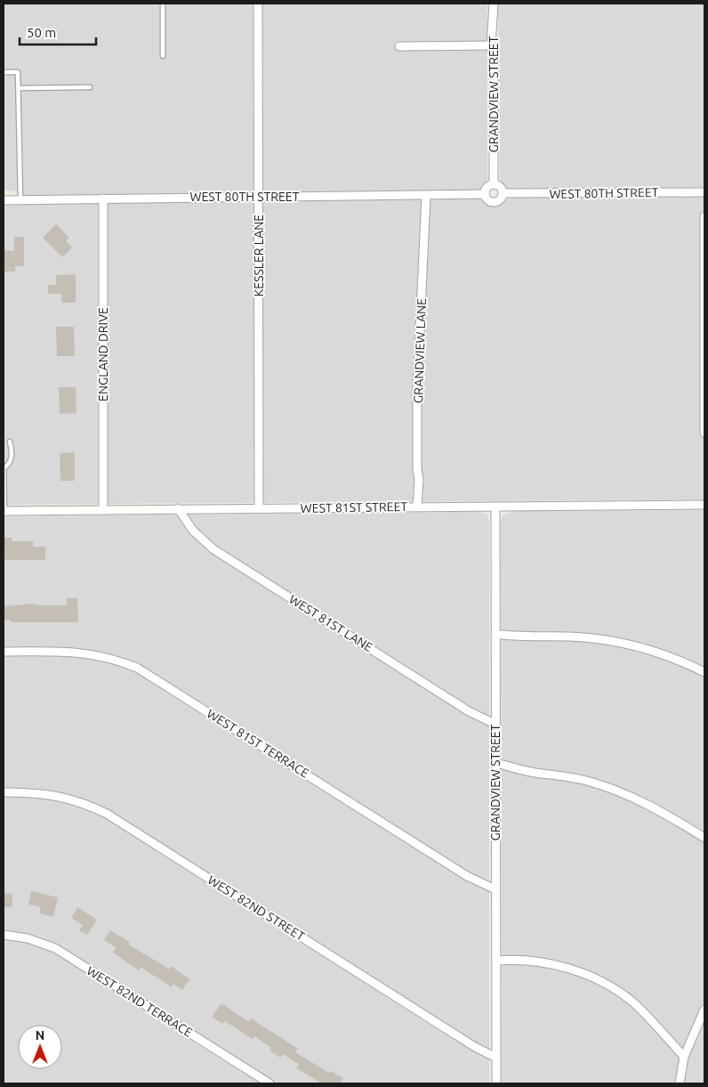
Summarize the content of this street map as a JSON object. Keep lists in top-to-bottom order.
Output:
{
  "streets": {
    "street": [
      "GRANDVIEW STREET",
      "WEST 80TH STREET",
      "KESSLER LANE",
      "GRANDVIEW LANE",
      "ENGLAND DRIVE",
      "WEST 81ST STREET",
      "WEST 81ST LANE",
      "WEST 81ST TERRACE",
      "WEST 82ND STREET",
      "WEST 82ND TERRACE"
    ]
  },
  "crossings": [
    ["GRANDVIEW STREET", "WEST 80TH STREET"],
    ["GRANDVIEW STREET", "WEST 81ST STREET"],
    ["GRANDVIEW STREET", "WEST 81ST LANE"],
    ["GRANDVIEW STREET", "WEST 81ST TERRACE"],
    ["GRANDVIEW STREET", "WEST 82ND STREET"],
    ["WEST 80TH STREET", "KESSLER LANE"],
    ["WEST 80TH STREET", "GRANDVIEW LANE"],
    ["WEST 80TH STREET", "ENGLAND DRIVE"],
    ["KESSLER LANE", "WEST 81ST STREET"],
    ["GRANDVIEW LANE", "WEST 81ST STREET"],
    ["ENGLAND DRIVE", "WEST 81ST STREET"],
    ["WEST 81ST STREET", "WEST 81ST LANE"]
  ],
  "scale_bar": "50 m",
  "north": "top"
}
